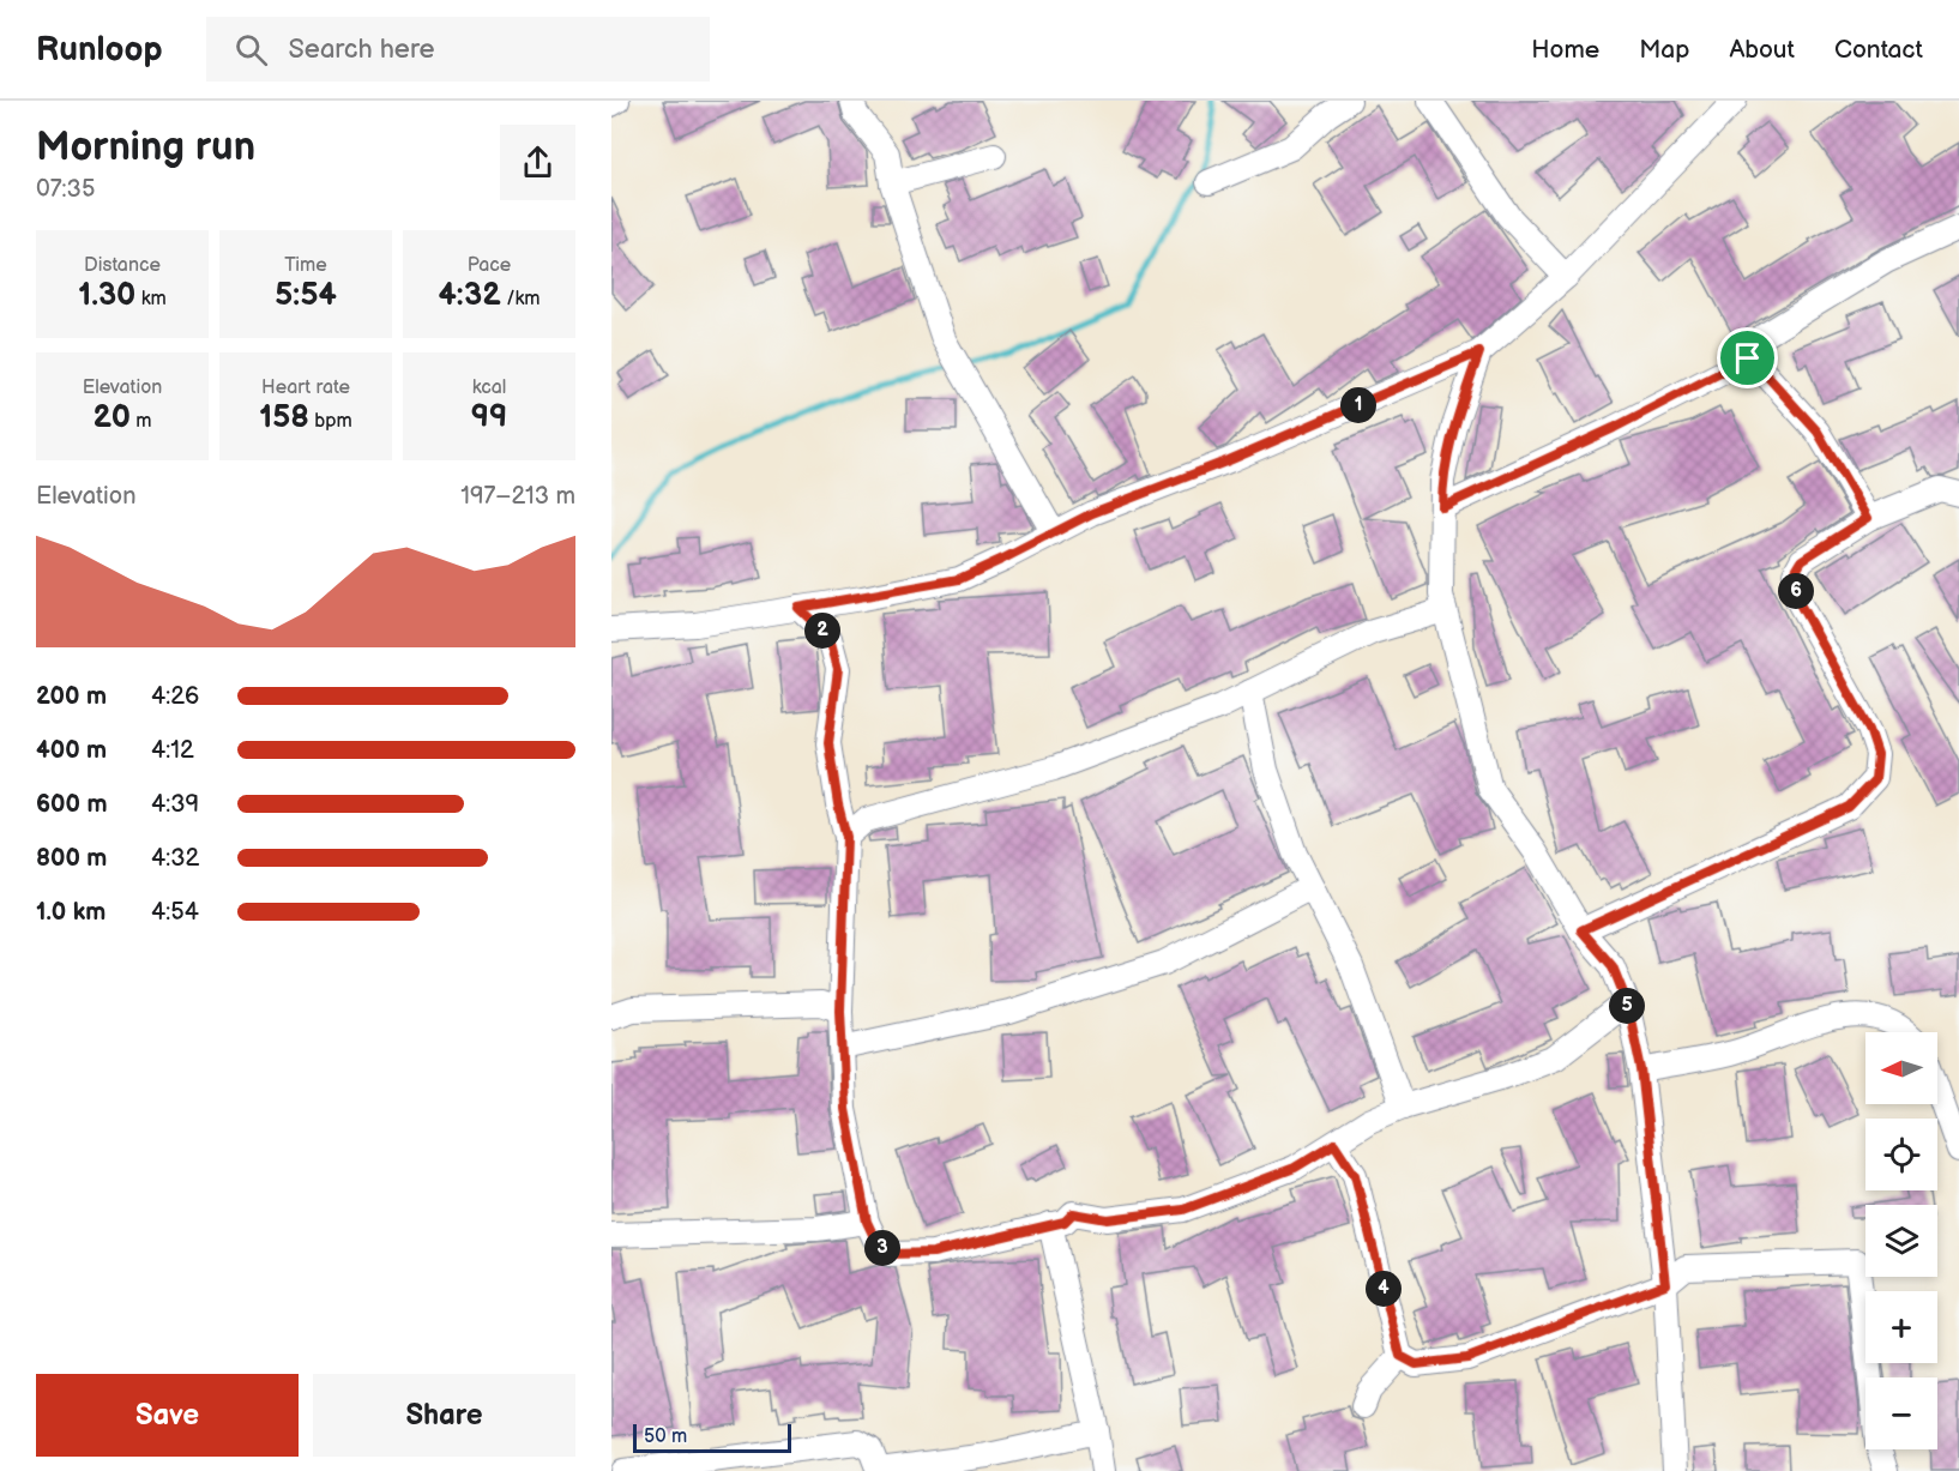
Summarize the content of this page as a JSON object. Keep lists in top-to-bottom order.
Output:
{
  "scale_bar": "50 m",
  "north": "left",
  "page": {
    "header": "Runloop",
    "search": "Search here",
    "nav": [
      "Home",
      "Map",
      "About",
      "Contact"
    ],
    "heading": ["Morning run", "07:35"],
    "stats": [
      ["Distance", "1.30 km"],
      ["Time", "5:54"],
      ["Pace", "4:32 /km"],
      ["Elevation", "20 m"],
      ["Heart rate", "158 bpm"],
      ["kcal", "99"]
    ],
    "pins": [
      "1",
      "6",
      "2",
      "5",
      "3",
      "4"
    ],
    "chart": ["Elevation", "197–213 m"],
    "list": [
      {
        "name": "200 m",
        "note": "4:26"
      },
      {
        "name": "400 m",
        "note": "4:12"
      },
      {
        "name": "600 m",
        "note": "4:39"
      },
      {
        "name": "800 m",
        "note": "4:32"
      },
      {
        "name": "1.0 km",
        "note": "4:54"
      }
    ],
    "map_buttons": ["+", "−"],
    "buttons": ["Save", "Share"],
    "scale": "50 m"
  }
}
